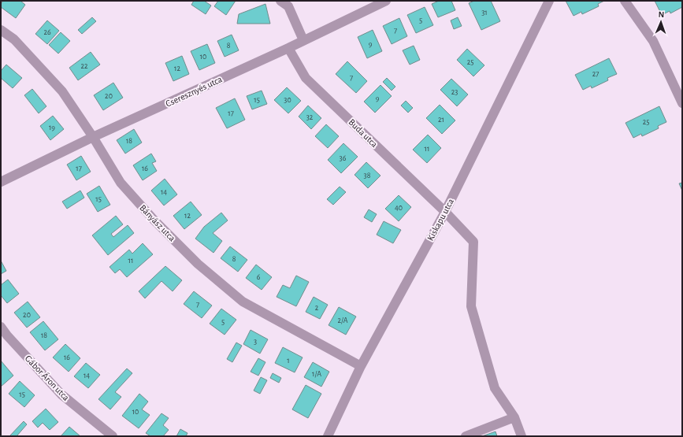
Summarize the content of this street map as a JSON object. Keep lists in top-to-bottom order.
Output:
{
  "streets": {
    "street": [
      "Cseresznyés utca",
      "Buda utca",
      "Kiskapu utca",
      "Bányász utca",
      "Gábor Áron utca"
    ]
  },
  "crossings": [
    ["Cseresznyés utca", "Buda utca"],
    ["Cseresznyés utca", "Bányász utca"],
    ["Buda utca", "Kiskapu utca"],
    ["Kiskapu utca", "Bányász utca"]
  ],
  "house_numbers": [
    "31",
    "5",
    "7",
    "26",
    "9",
    "8",
    "10",
    "25",
    "22",
    "12",
    "27",
    "7",
    "23",
    "20",
    "9",
    "15",
    "30",
    "17",
    "32",
    "21",
    "25",
    "19",
    "18",
    "11",
    "36",
    "17",
    "16",
    "38",
    "14",
    "15",
    "40",
    "12",
    "8",
    "11",
    "6",
    "7",
    "2",
    "20",
    "2/A",
    "5",
    "18",
    "3",
    "16",
    "1",
    "1/A",
    "14",
    "15",
    "10"
  ],
  "north": "top"
}
